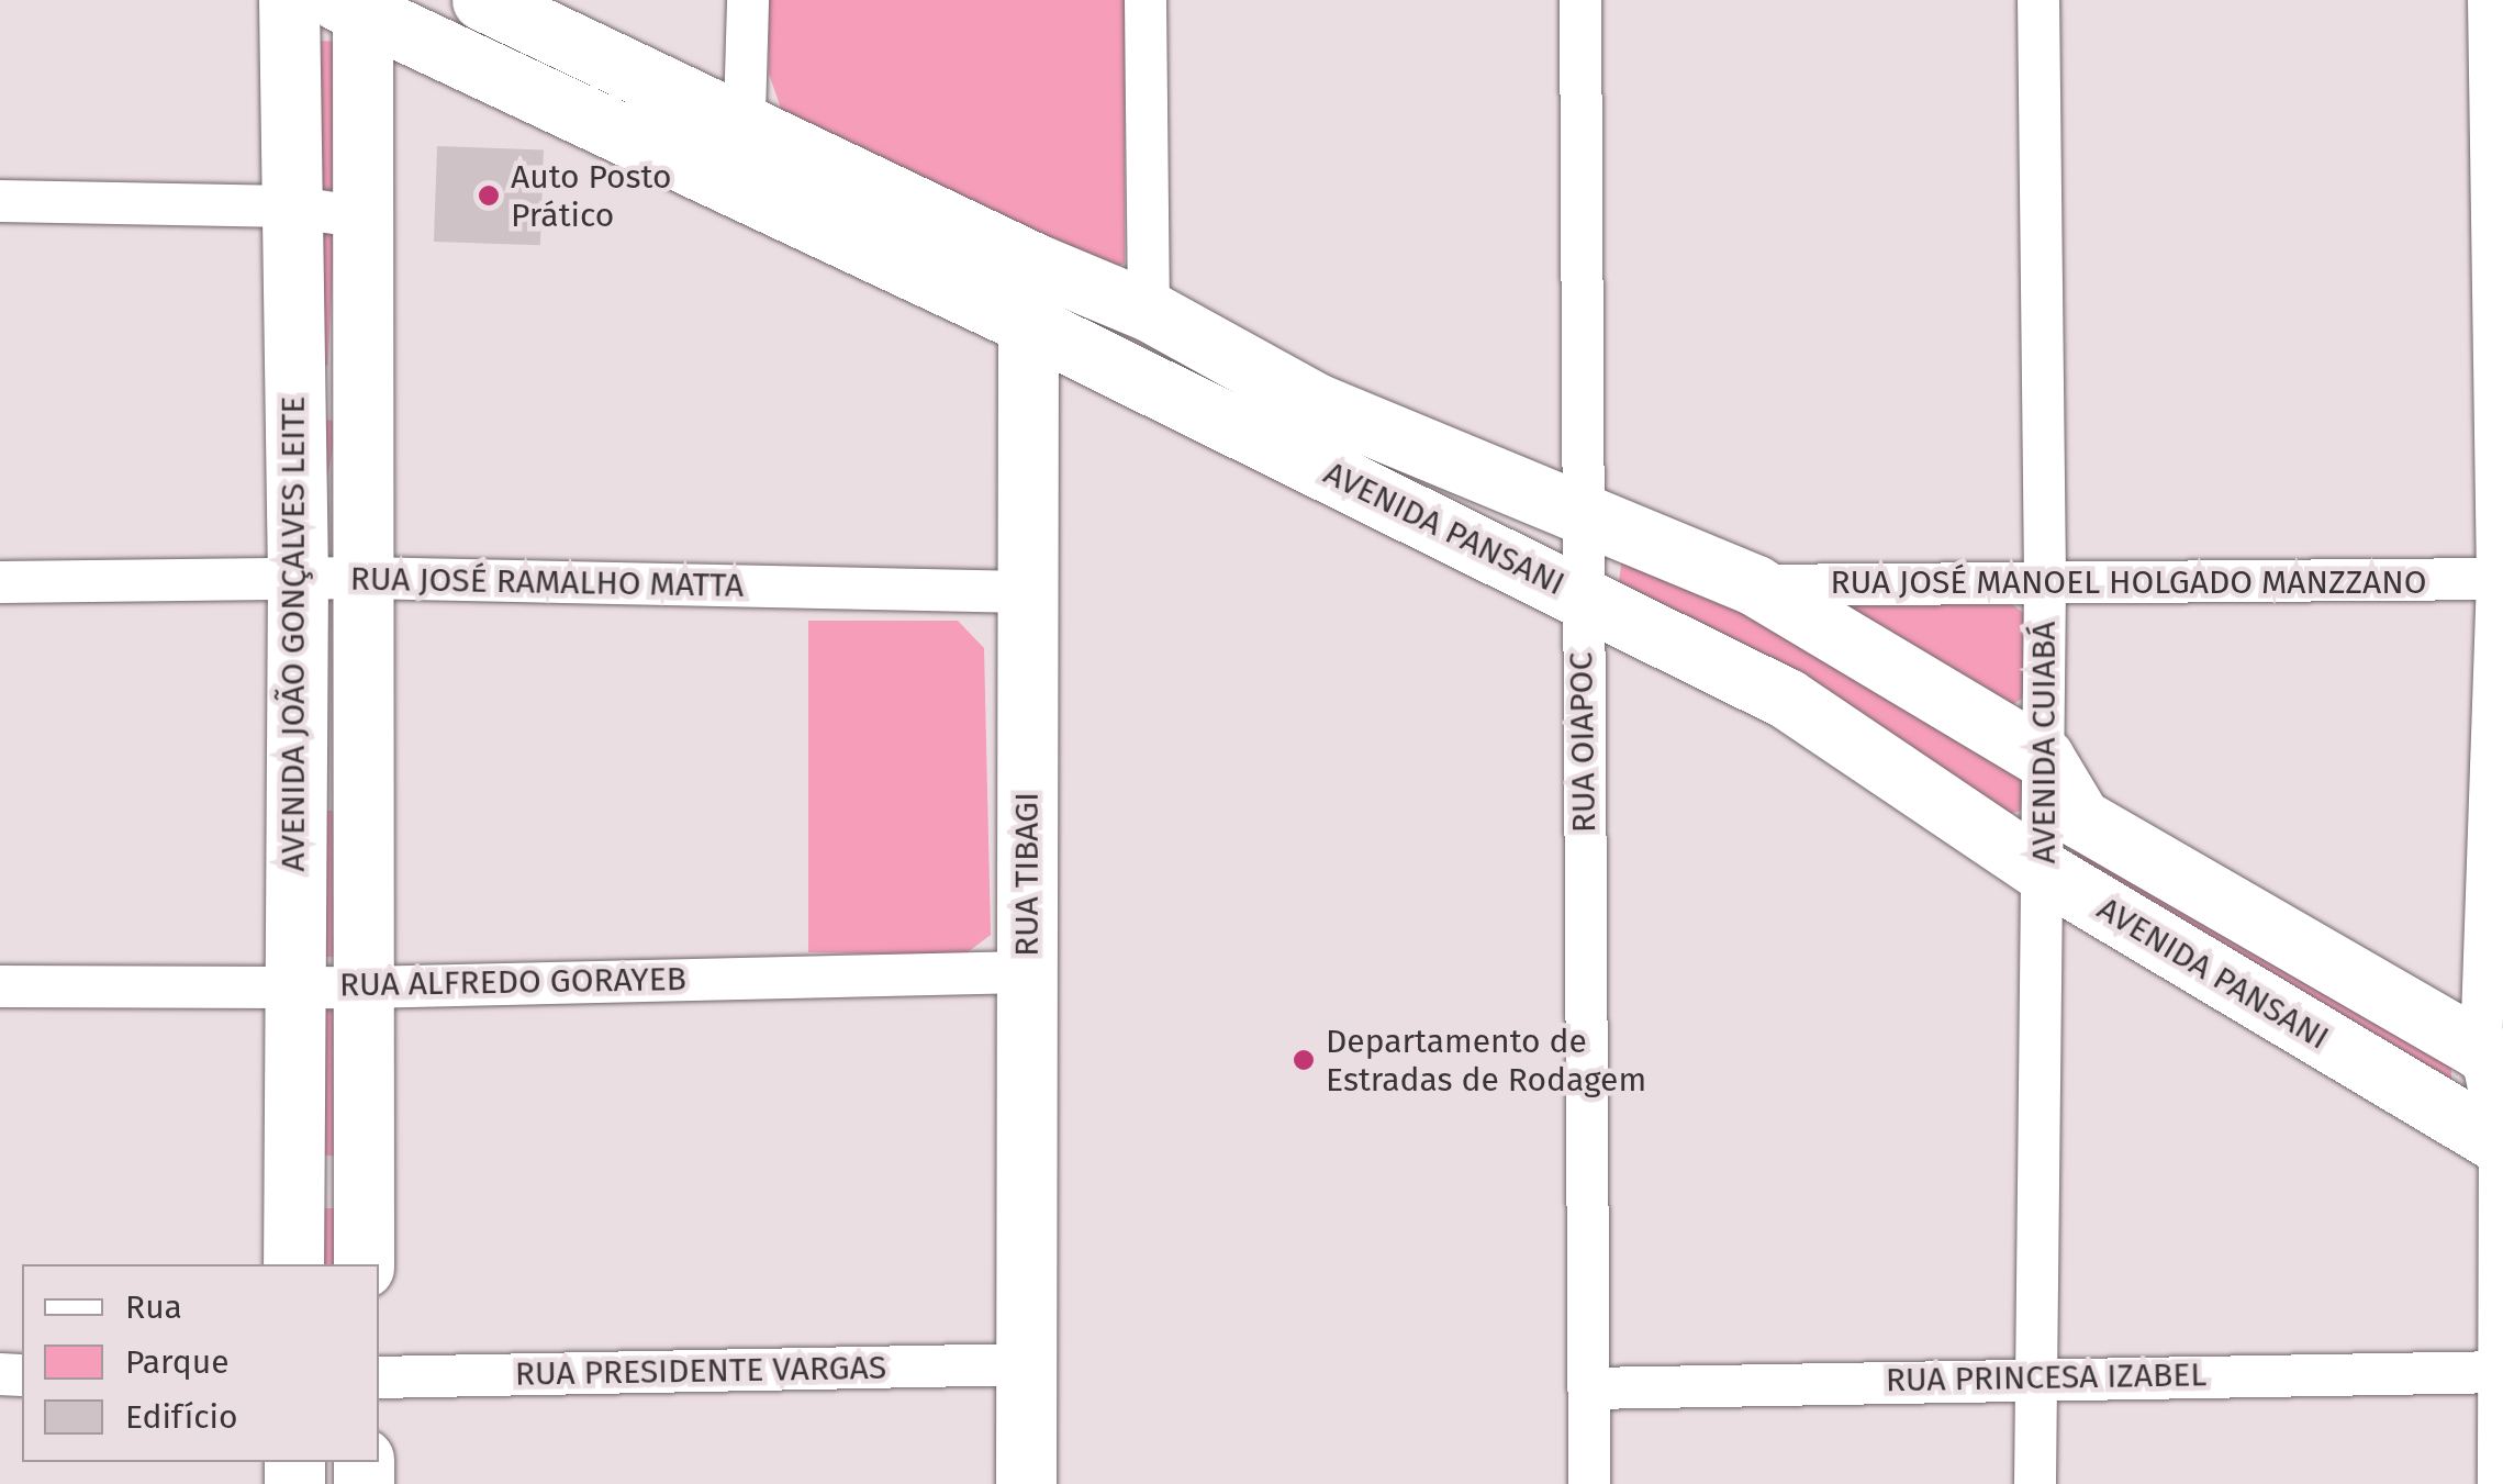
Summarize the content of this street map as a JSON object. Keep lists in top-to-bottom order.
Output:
{
  "streets": {
    "main road": ["AVENIDA PANSANI", "AVENIDA JOÃO GONÇALVES LEITE", "RUA TIBAGI"],
    "street": [
      "RUA JOSÉ RAMALHO MATTA",
      "RUA JOSÉ MANOEL HOLGADO MANZZANO",
      "RUA OIAPOC",
      "AVENIDA CUIABÁ",
      "RUA ALFREDO GORAYEB",
      "RUA PRESIDENTE VARGAS",
      "RUA PRINCESA IZABEL"
    ]
  },
  "crossings": [
    ["AVENIDA PANSANI", "RUA JOSÉ MANOEL HOLGADO MANZZANO"],
    ["AVENIDA PANSANI", "RUA OIAPOC"],
    ["AVENIDA PANSANI", "AVENIDA CUIABÁ"],
    ["AVENIDA PANSANI", "RUA TIBAGI"],
    ["RUA JOSÉ RAMALHO MATTA", "AVENIDA JOÃO GONÇALVES LEITE"],
    ["RUA JOSÉ RAMALHO MATTA", "RUA TIBAGI"],
    ["RUA JOSÉ MANOEL HOLGADO MANZZANO", "AVENIDA CUIABÁ"],
    ["AVENIDA JOÃO GONÇALVES LEITE", "RUA ALFREDO GORAYEB"],
    ["RUA OIAPOC", "RUA PRINCESA IZABEL"],
    ["AVENIDA CUIABÁ", "RUA PRINCESA IZABEL"],
    ["RUA TIBAGI", "RUA ALFREDO GORAYEB"],
    ["RUA TIBAGI", "RUA PRESIDENTE VARGAS"]
  ],
  "places": ["Auto Posto Prático", "Departamento de Estradas de Rodagem"],
  "legend": ["Rua", "Parque", "Edifício"]
}
